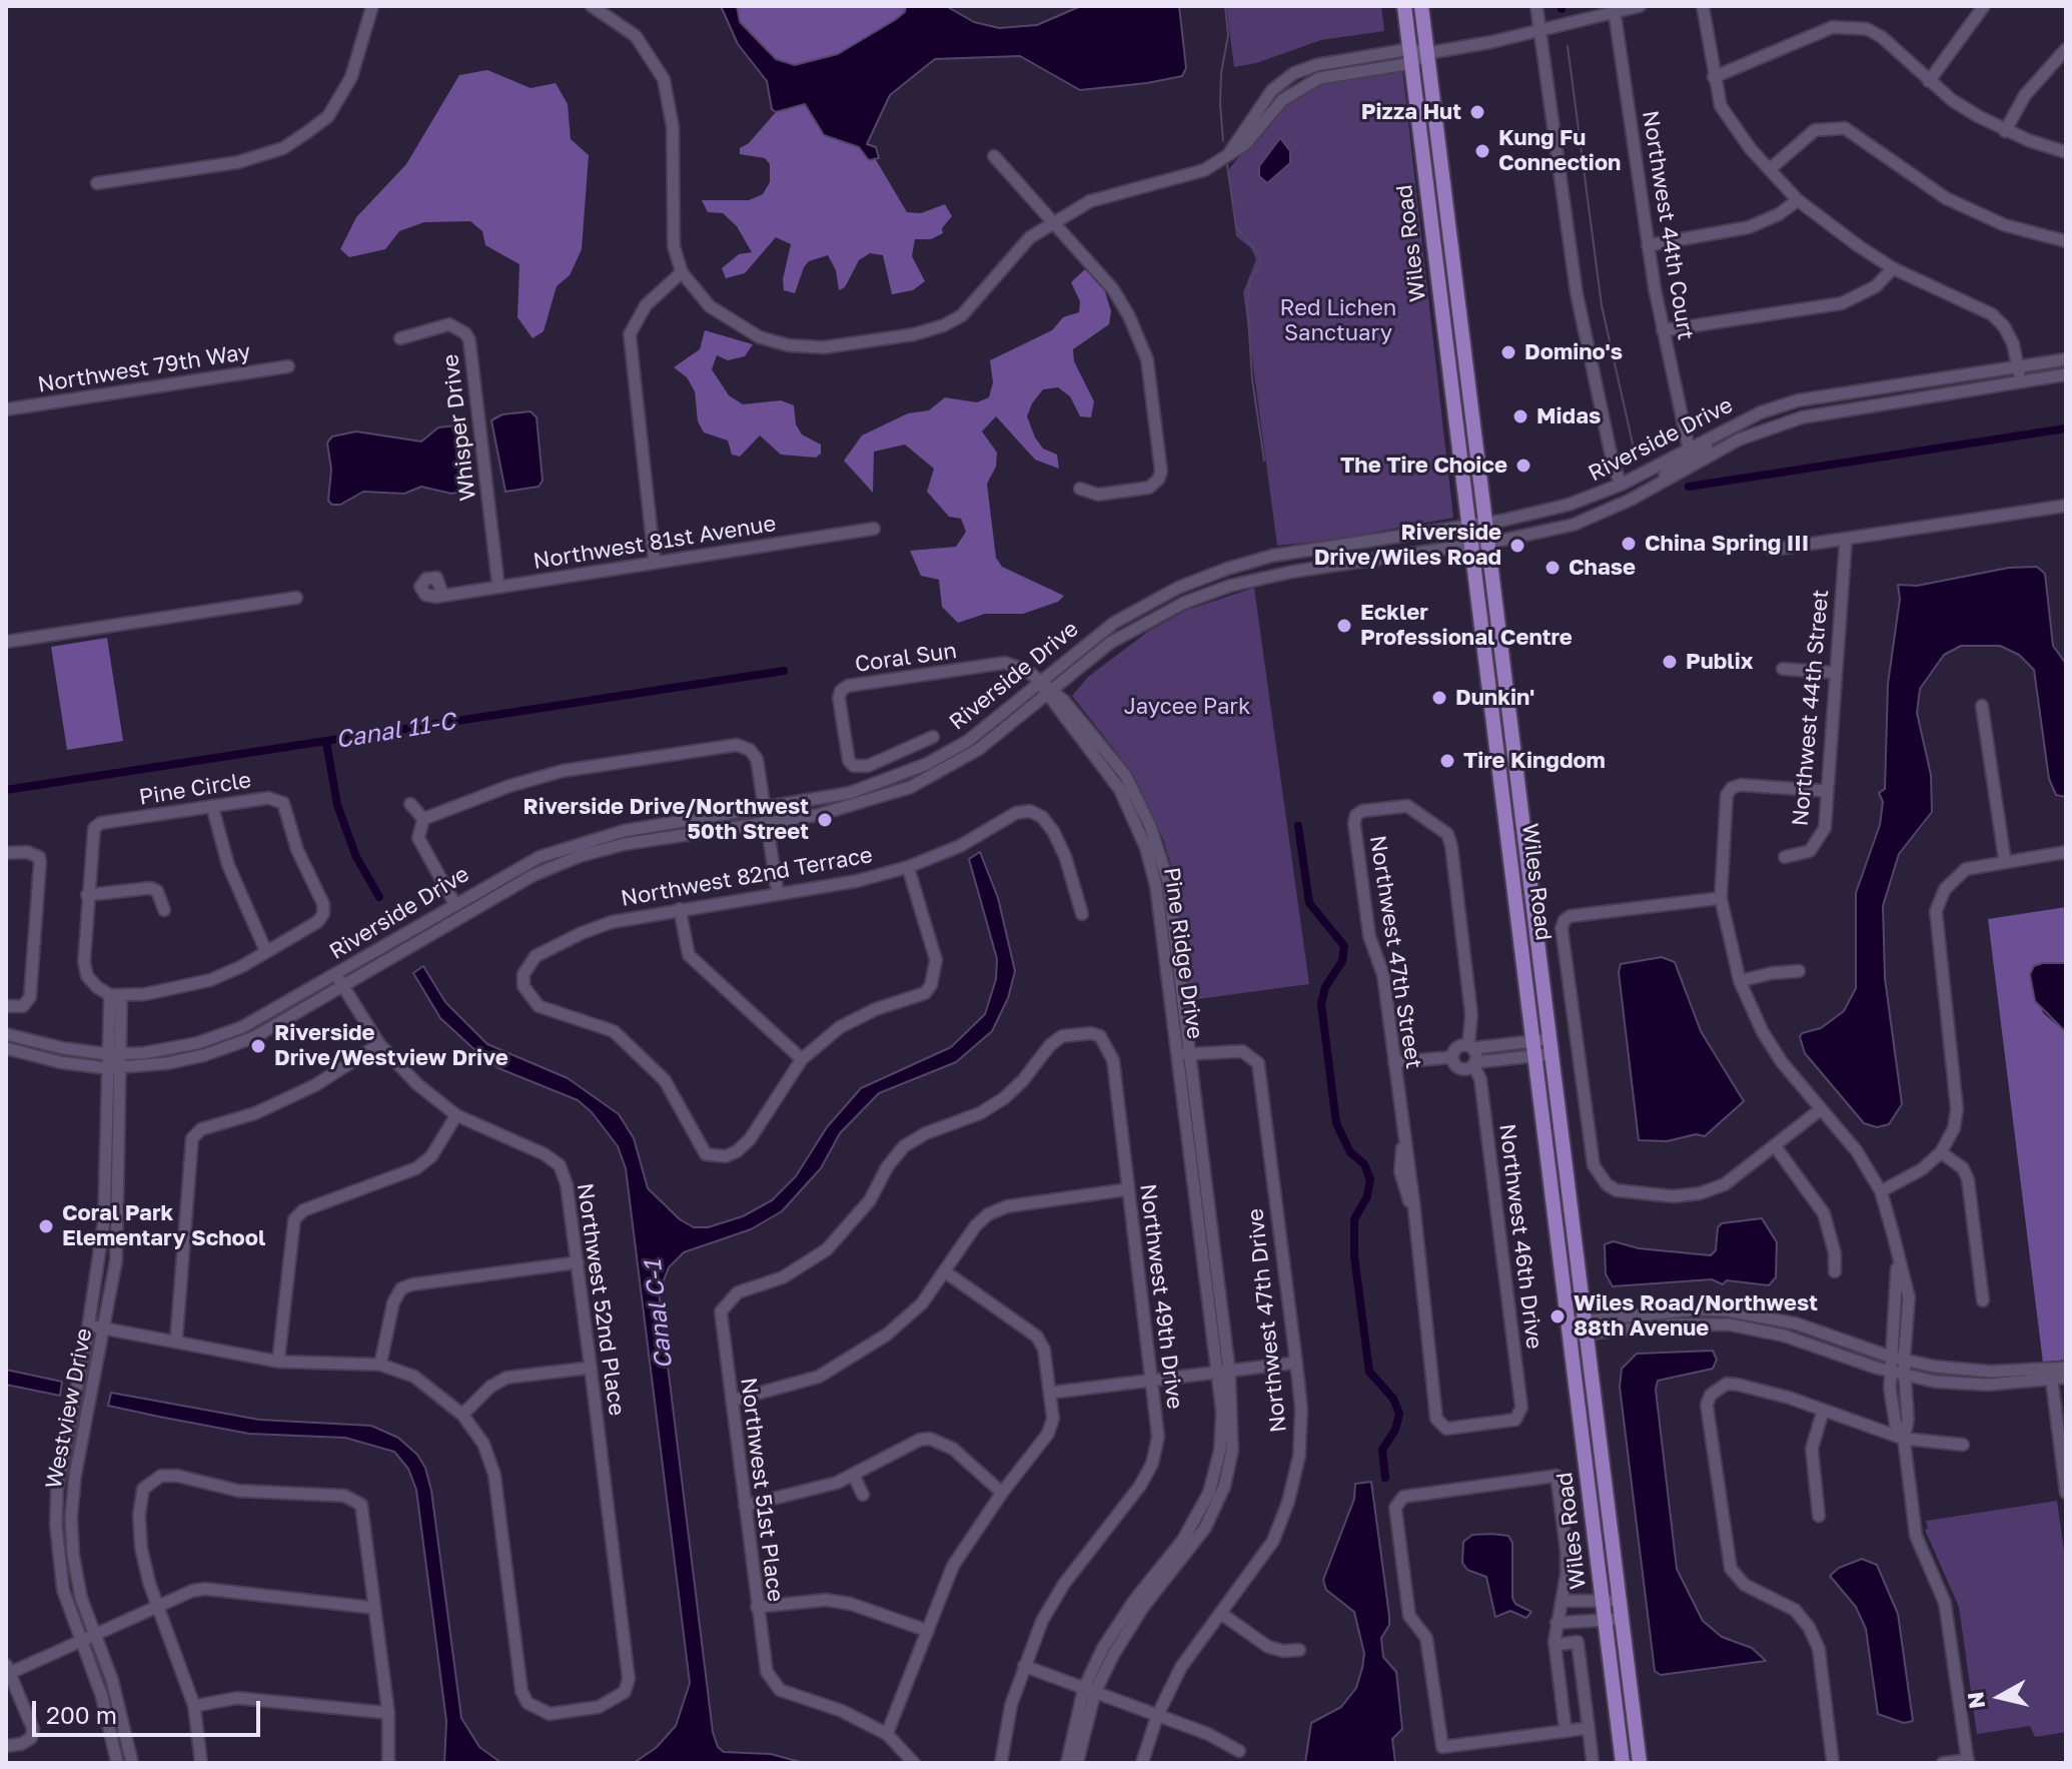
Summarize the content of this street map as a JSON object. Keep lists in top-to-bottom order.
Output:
{
  "streets": {
    "main road": ["Wiles Road"],
    "street": [
      "Northwest 44th Court",
      "Northwest 79th Way",
      "Whisper Drive",
      "Riverside Drive",
      "Northwest 81st Avenue",
      "Coral Sun",
      "Northwest 44th Street",
      "Pine Circle",
      "Northwest 82nd Terrace",
      "Northwest 47th Street",
      "Pine Ridge Drive",
      "Northwest 46th Drive",
      "Northwest 49th Drive",
      "Northwest 52nd Place",
      "Northwest 47th Drive",
      "Westview Drive",
      "Northwest 51st Place"
    ]
  },
  "crossings": [
    ["Northwest 44th Court", "Riverside Drive"],
    ["Wiles Road", "Riverside Drive"],
    ["Whisper Drive", "Northwest 81st Avenue"],
    ["Riverside Drive", "Coral Sun"],
    ["Riverside Drive", "Pine Ridge Drive"],
    ["Riverside Drive", "Northwest 52nd Place"],
    ["Riverside Drive", "Westview Drive"],
    ["Coral Sun", "Pine Ridge Drive"],
    ["Northwest 47th Street", "Northwest 46th Drive"],
    ["Pine Ridge Drive", "Northwest 47th Drive"],
    ["Northwest 49th Drive", "Northwest 51st Place"]
  ],
  "water": ["Canal 11-C", "Canal C-1"],
  "parks": ["Red Lichen Sanctuary", "Jaycee Park"],
  "places": [
    "Pizza Hut",
    "Kung Fu Connection",
    "Domino's",
    "Midas",
    "The Tire Choice",
    "China Spring III",
    "Riverside Drive/Wiles Road",
    "Chase",
    "Eckler Professional Centre",
    "Publix",
    "Dunkin'",
    "Tire Kingdom",
    "Riverside Drive/Northwest 50th Street",
    "Riverside Drive/Westview Drive",
    "Coral Park Elementary School",
    "Wiles Road/Northwest 88th Avenue"
  ],
  "scale_bar": "200 m",
  "north": "left"
}
